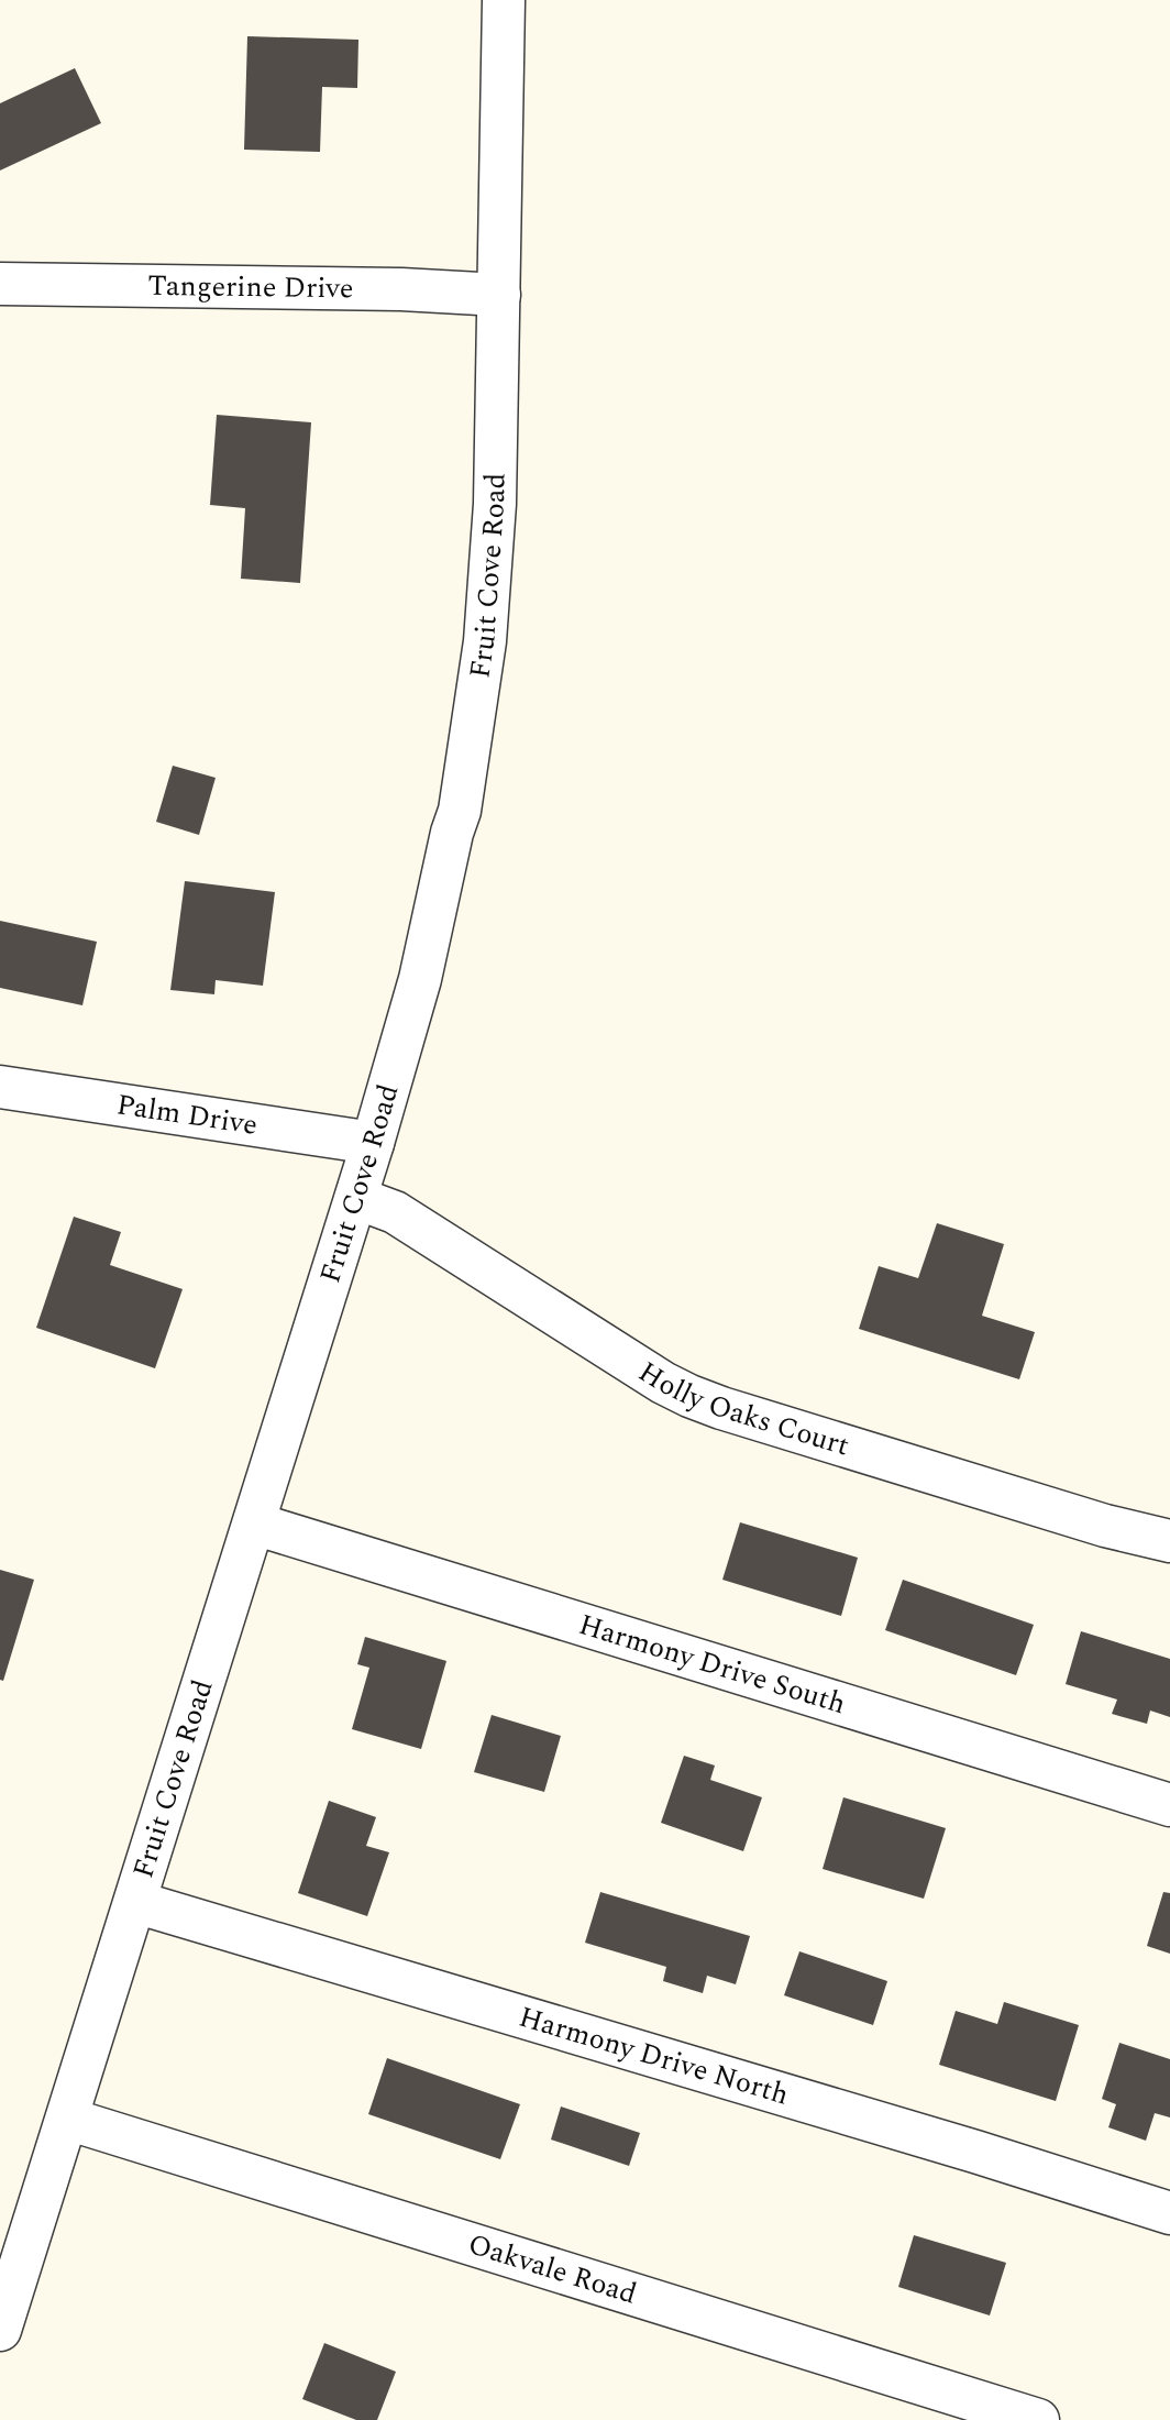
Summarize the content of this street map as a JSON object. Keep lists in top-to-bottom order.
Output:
{
  "streets": {
    "street": [
      "Tangerine Drive",
      "Fruit Cove Road",
      "Palm Drive",
      "Holly Oaks Court",
      "Harmony Drive South",
      "Harmony Drive North",
      "Oakvale Road"
    ]
  },
  "crossings": [
    ["Tangerine Drive", "Fruit Cove Road"],
    ["Fruit Cove Road", "Palm Drive"],
    ["Fruit Cove Road", "Holly Oaks Court"],
    ["Fruit Cove Road", "Harmony Drive South"],
    ["Fruit Cove Road", "Harmony Drive North"],
    ["Fruit Cove Road", "Oakvale Road"]
  ]
}
